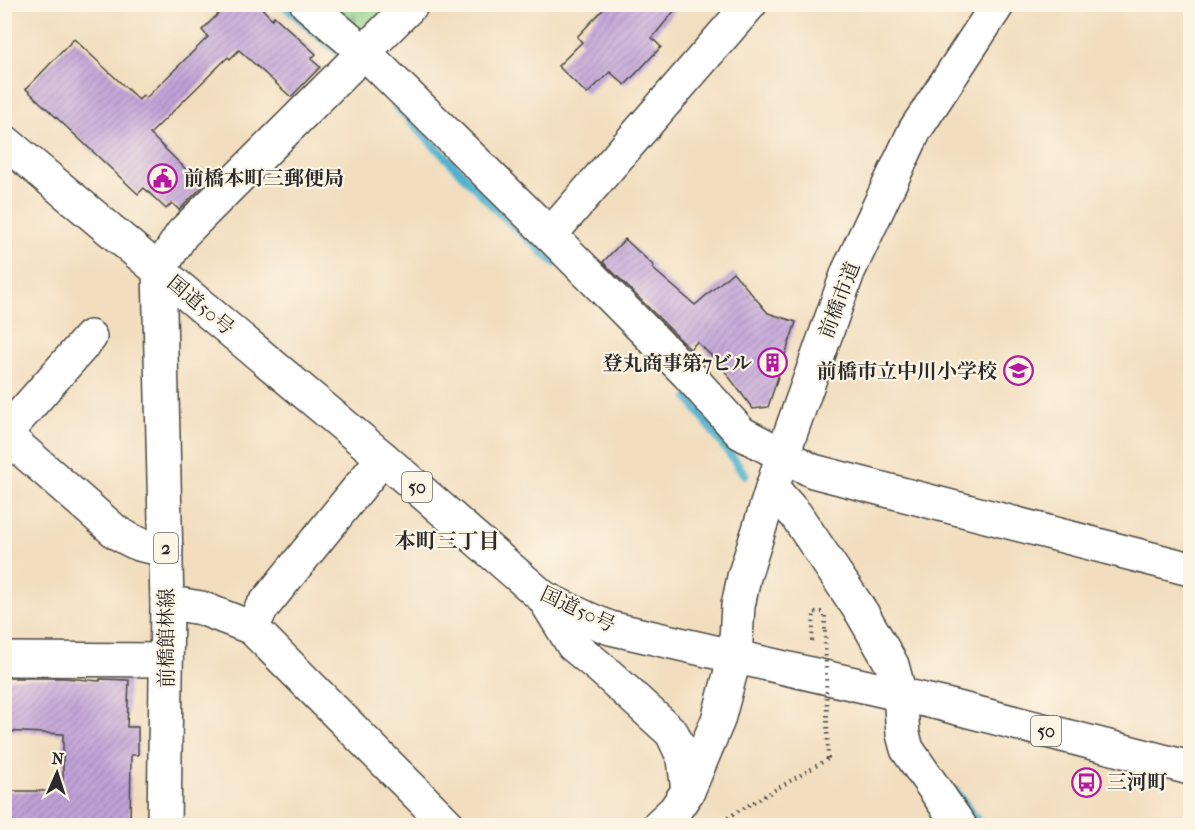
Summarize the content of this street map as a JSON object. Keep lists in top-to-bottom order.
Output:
{
  "streets": {
    "main road": [
      "前橋市道",
      "国道50号",
      "50",
      "2",
      "前橋館林線"
    ]
  },
  "crossings": [
    ["前橋市道", "国道50号"],
    ["国道50号", "前橋館林線"]
  ],
  "districts": ["本町三丁目"],
  "places": {
    "public building": ["前橋本町三郵便局"],
    "building": ["登丸商事第7ビル"],
    "school or university": ["前橋市立中川小学校"],
    "bus stop": ["三河町"]
  },
  "north": "top"
}
